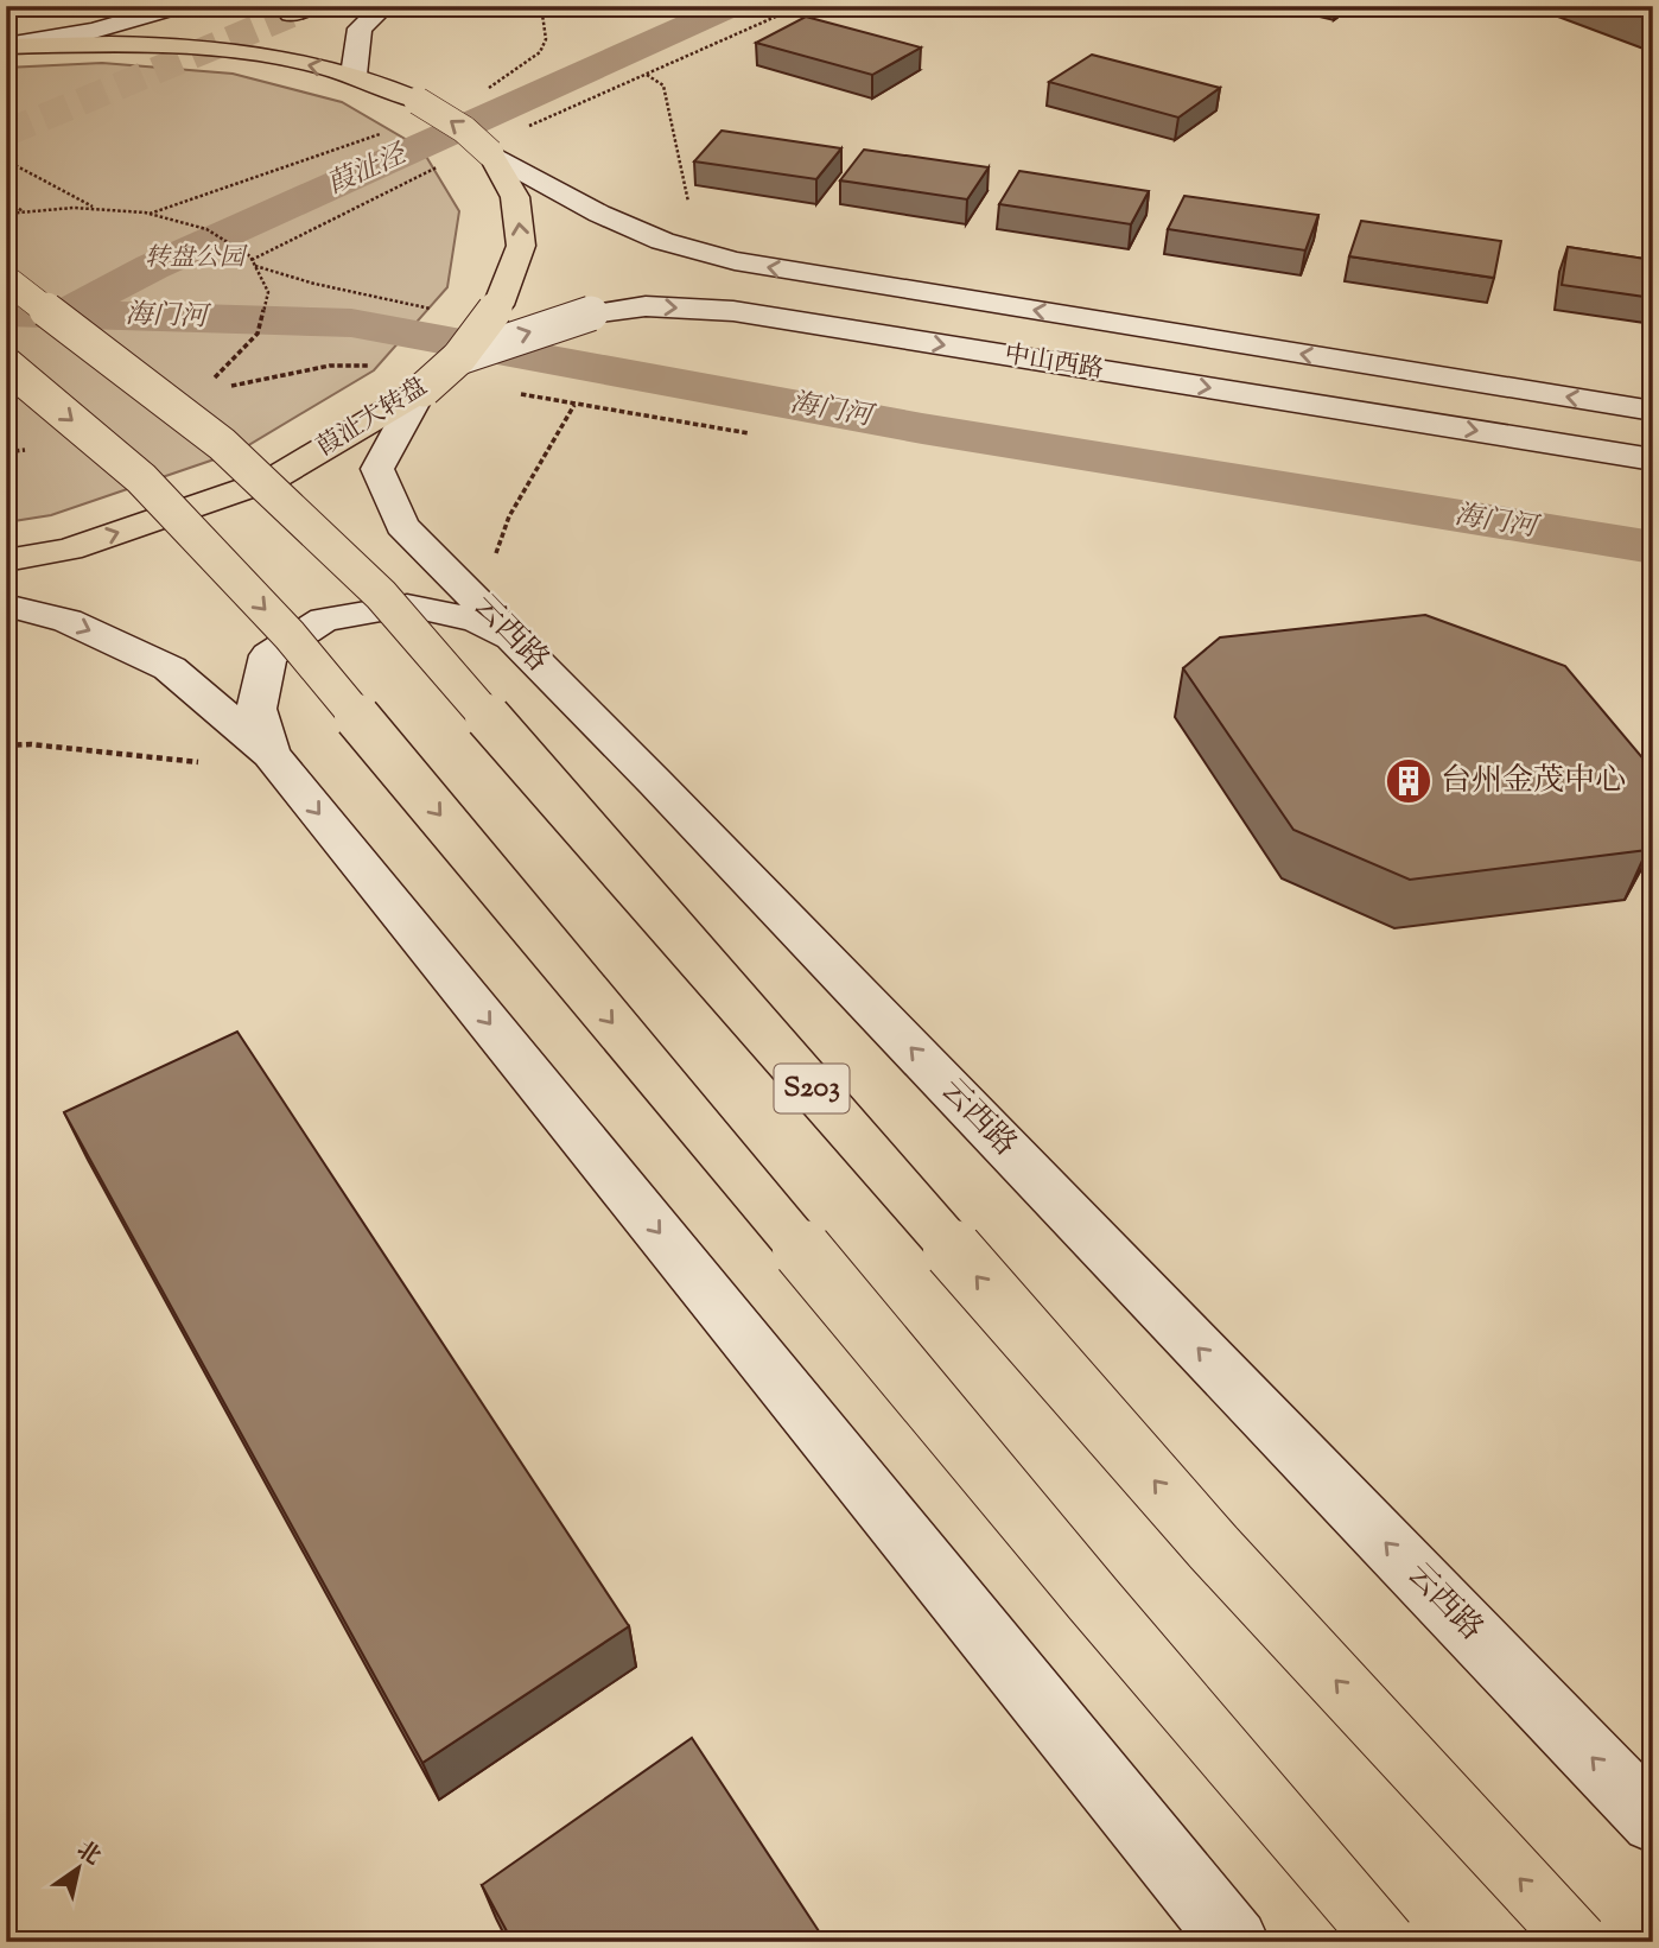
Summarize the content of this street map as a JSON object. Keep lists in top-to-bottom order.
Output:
{
  "streets": {
    "main road": [
      "中山西路",
      "葭沚大转盘",
      "云西路",
      "S203"
    ]
  },
  "crossings": [
    ["中山西路", "葭沚大转盘"],
    ["葭沚大转盘", "云西路"]
  ],
  "water": ["葭沚泾", "海门河"],
  "parks": ["转盘公园"],
  "places": {
    "building": ["台州金茂中心"]
  },
  "north": "top right"
}
